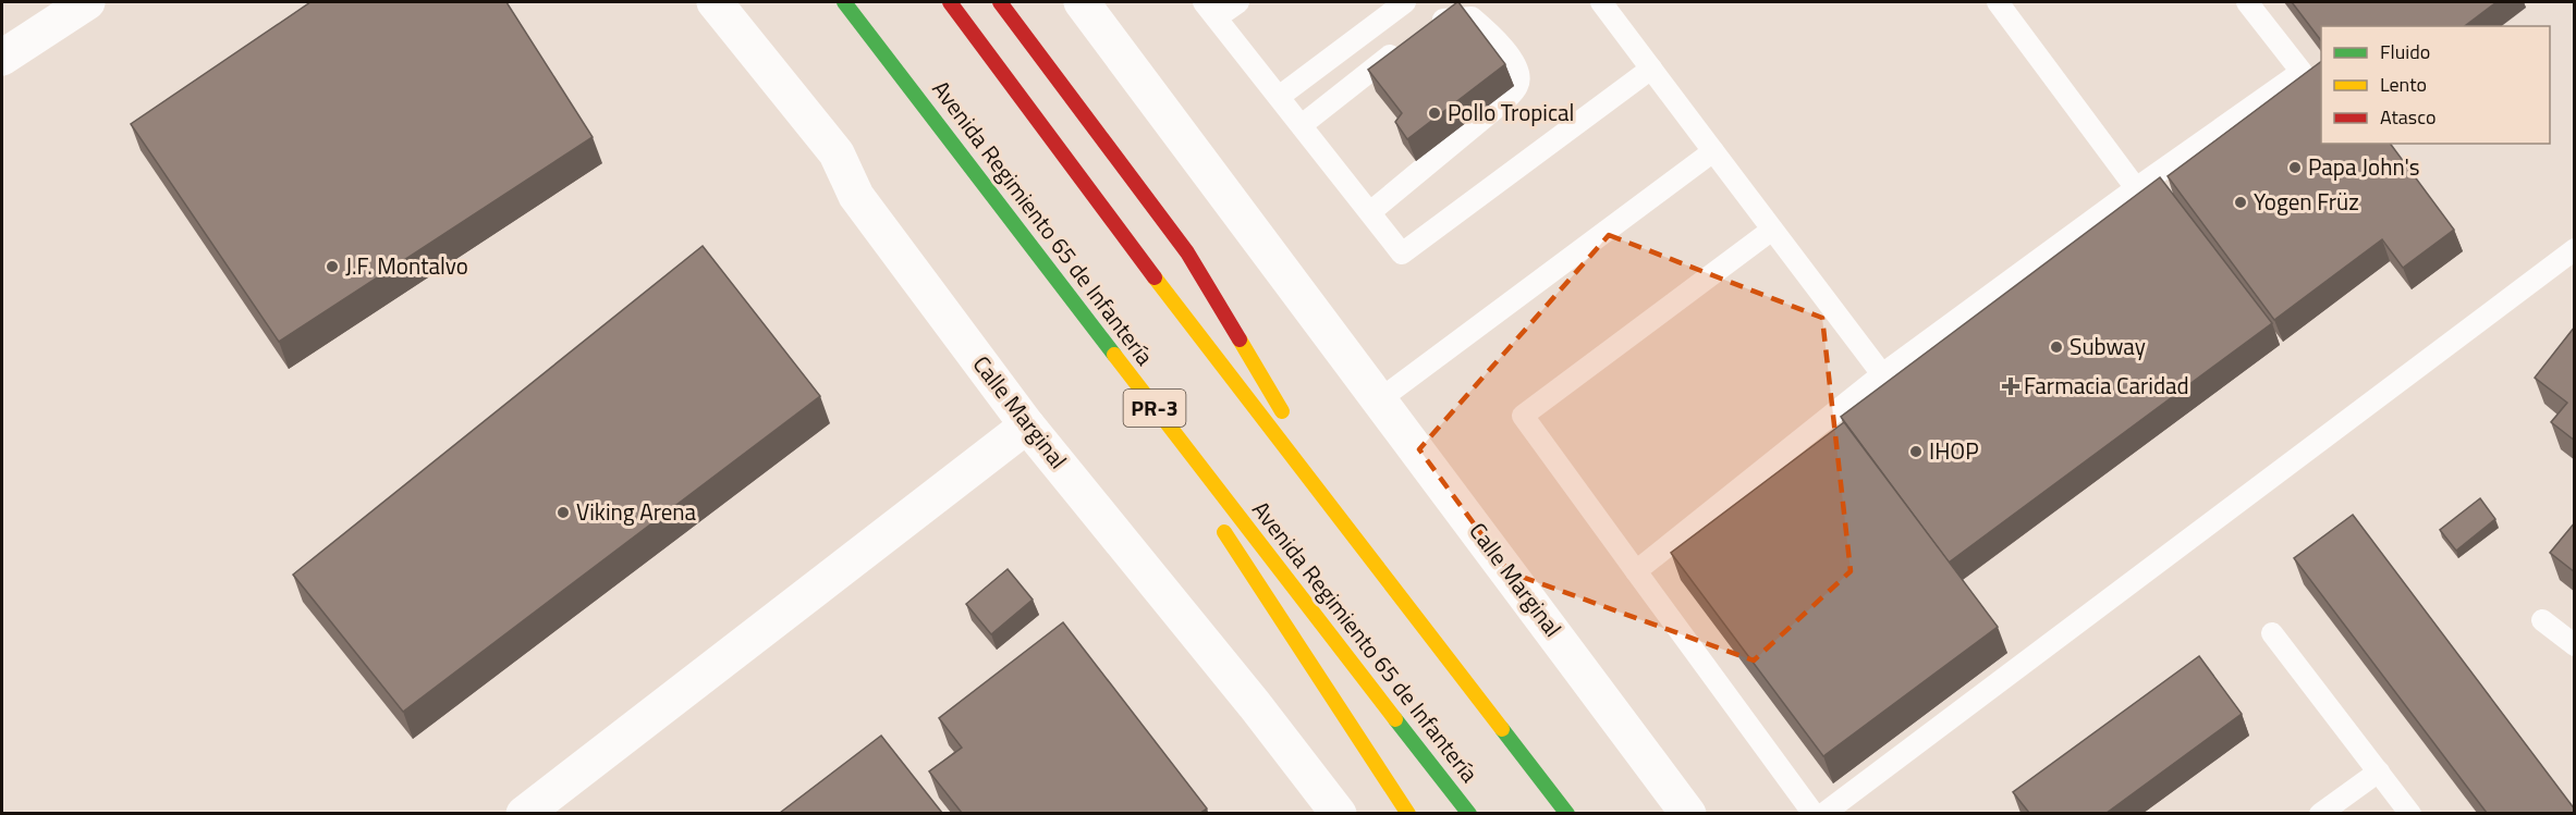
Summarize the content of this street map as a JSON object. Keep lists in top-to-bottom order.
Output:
{
  "streets": {
    "main road": ["Avenida Regimiento 65 de Infantería", "PR-3"],
    "street": ["Calle Marginal"]
  },
  "places": {
    "other": [
      "Pollo Tropical",
      "Papa John's",
      "Yogen Früz",
      "J.F. Montalvo",
      "Subway",
      "IHOP",
      "Viking Arena"
    ],
    "health": ["Farmacia Caridad"]
  },
  "legend": ["Fluido", "Lento", "Atasco"]
}
